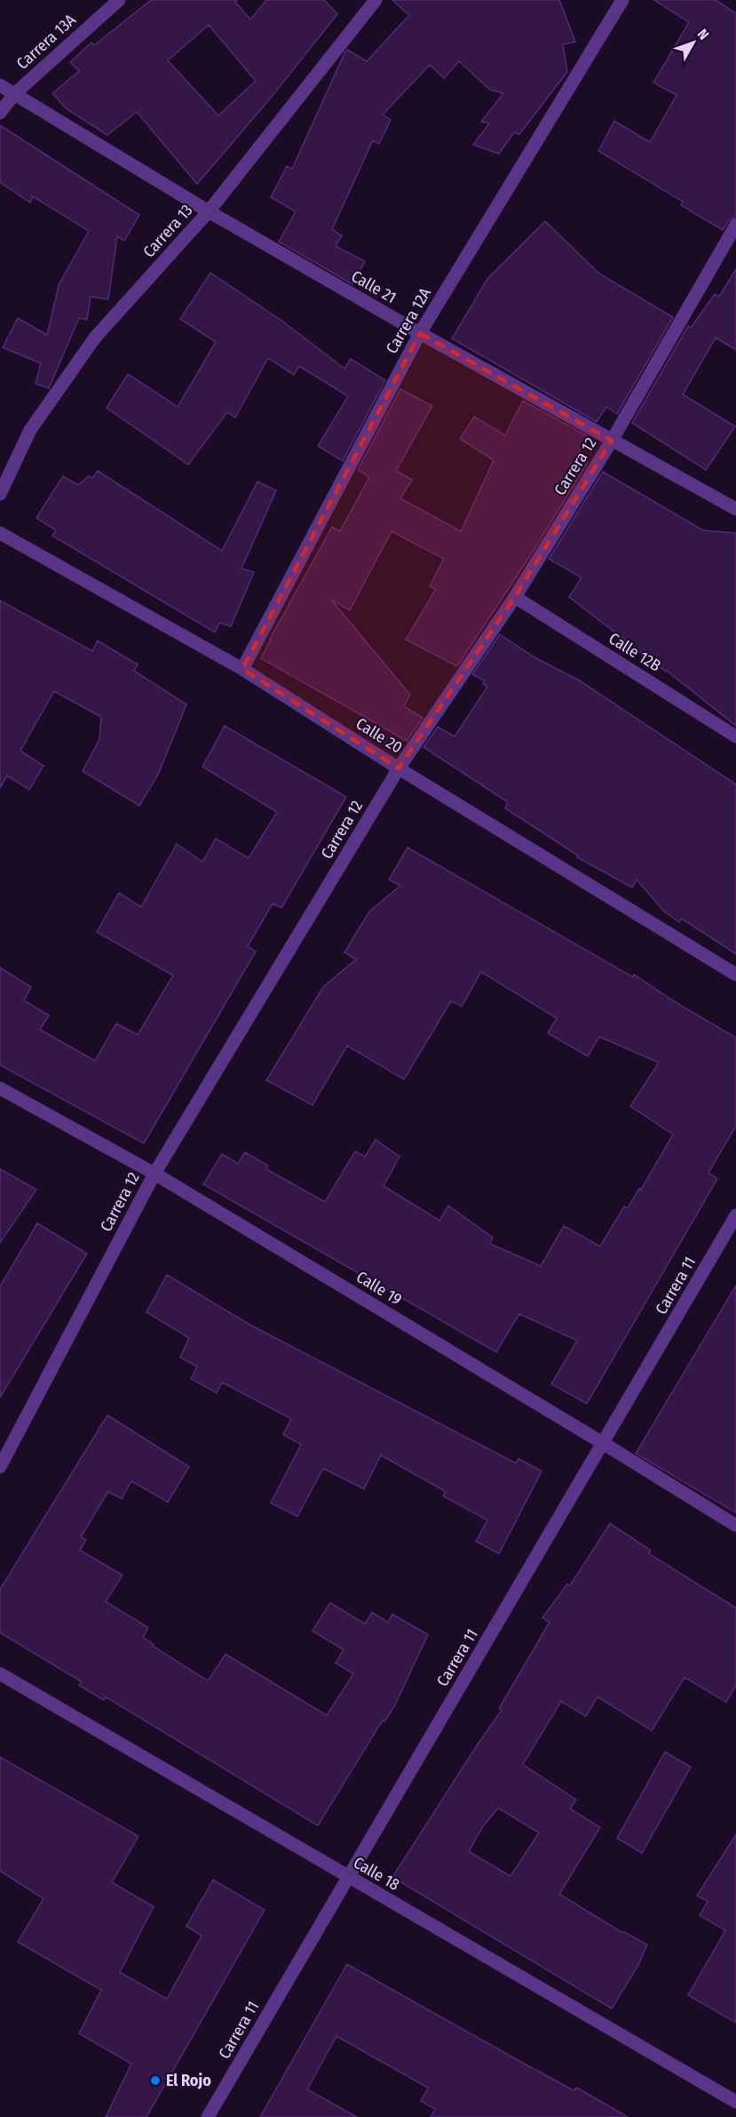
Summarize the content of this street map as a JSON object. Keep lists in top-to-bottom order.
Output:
{
  "streets": {
    "street": [
      "Carrera 13A",
      "Carrera 13",
      "Calle 21",
      "Carrera 12A",
      "Carrera 12",
      "Calle 12B",
      "Calle 20",
      "Carrera 11",
      "Calle 19",
      "Calle 18"
    ]
  },
  "crossings": [
    ["Carrera 13A", "Calle 21"],
    ["Carrera 13", "Calle 21"],
    ["Calle 21", "Carrera 12A"],
    ["Calle 21", "Carrera 12"],
    ["Carrera 12A", "Calle 20"],
    ["Carrera 12", "Calle 12B"],
    ["Carrera 12", "Calle 20"],
    ["Carrera 12", "Calle 19"],
    ["Carrera 11", "Calle 19"],
    ["Carrera 11", "Calle 18"]
  ],
  "places": ["El Rojo"],
  "north": "top right"
}
